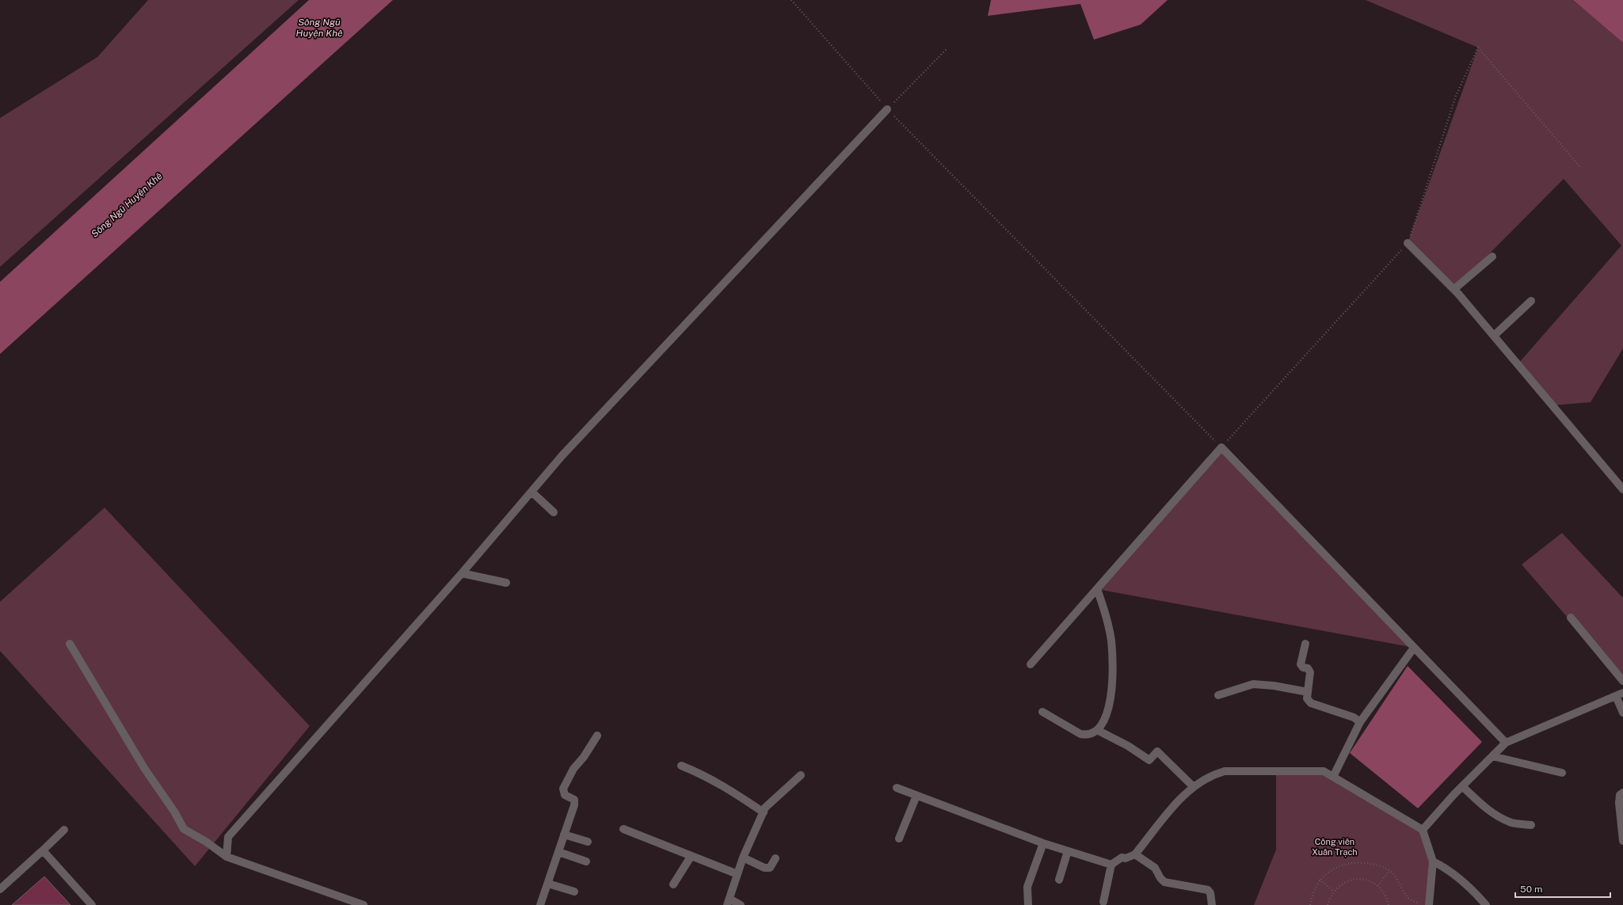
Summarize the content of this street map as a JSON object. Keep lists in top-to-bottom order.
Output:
{
  "water": ["Sông Ngũ Huyện Khê"],
  "parks": ["Công viên Xuân Trạch"],
  "scale_bar": "50 m"
}
